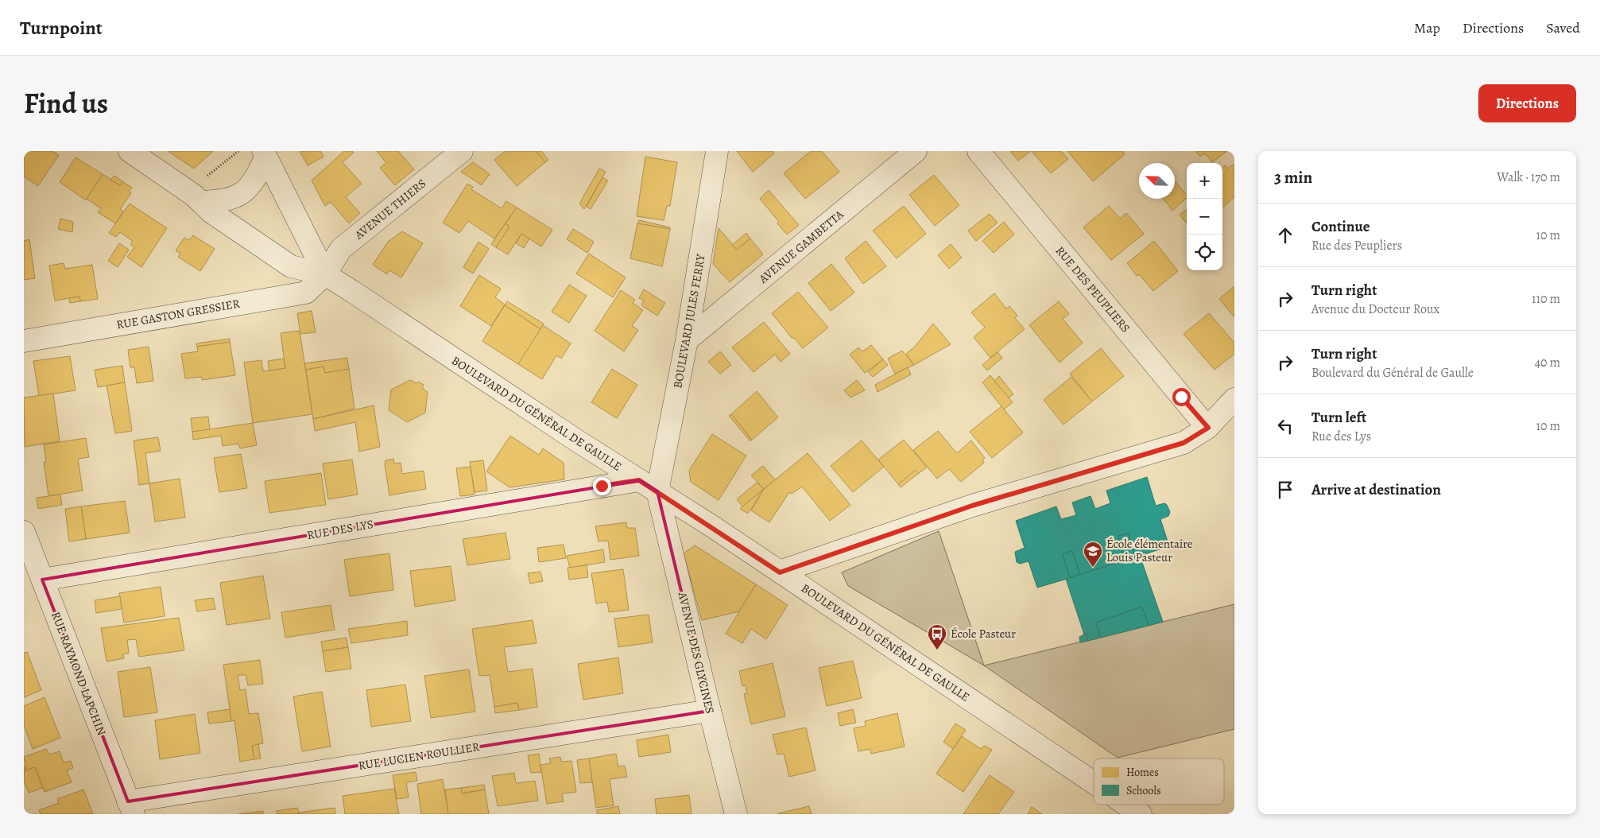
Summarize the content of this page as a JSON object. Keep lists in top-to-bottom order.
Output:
{
  "streets": {
    "street": [
      "AVENUE THIERS",
      "AVENUE GAMBETTA",
      "RUE DES PEUPLIERS",
      "RUE GASTON GRESSIER",
      "BOULEVARD JULES FERRY",
      "BOULEVARD DU GÉNÉRAL DE GAULLE",
      "RUE DES LYS",
      "AVENUE DES GLYCINES",
      "RUE RAYMOND LAPCHIN",
      "RUE LUCIEN ROULLIER"
    ]
  },
  "crossings": [
    ["AVENUE THIERS", "RUE GASTON GRESSIER"],
    ["AVENUE THIERS", "BOULEVARD DU GÉNÉRAL DE GAULLE"],
    ["AVENUE GAMBETTA", "BOULEVARD JULES FERRY"],
    ["RUE GASTON GRESSIER", "BOULEVARD DU GÉNÉRAL DE GAULLE"],
    ["BOULEVARD JULES FERRY", "BOULEVARD DU GÉNÉRAL DE GAULLE"],
    ["BOULEVARD JULES FERRY", "AVENUE DES GLYCINES"],
    ["BOULEVARD DU GÉNÉRAL DE GAULLE", "RUE DES LYS"],
    ["BOULEVARD DU GÉNÉRAL DE GAULLE", "AVENUE DES GLYCINES"],
    ["RUE DES LYS", "RUE RAYMOND LAPCHIN"],
    ["AVENUE DES GLYCINES", "RUE LUCIEN ROULLIER"],
    ["RUE RAYMOND LAPCHIN", "RUE LUCIEN ROULLIER"]
  ],
  "places": {
    "school or university": ["École élémentaire Louis Pasteur"],
    "bus stop": ["École Pasteur"]
  },
  "legend": ["Homes", "Schools"],
  "north": "top left",
  "page": {
    "header": "Turnpoint",
    "nav": ["Map", "Directions", "Saved"],
    "title": "Find us",
    "buttons": "Directions",
    "heading": ["3 min", "Walk · 170 m"],
    "map_buttons": ["+", "−"],
    "list": [
      ["Continue", "Rue des Peupliers", "10 m"],
      ["Turn right", "Avenue du Docteur Roux", "110 m"],
      ["Turn right", "Boulevard du Général de Gaulle", "40 m"],
      ["Turn left", "Rue des Lys", "10 m"],
      "Arrive at destination"
    ]
  }
}
